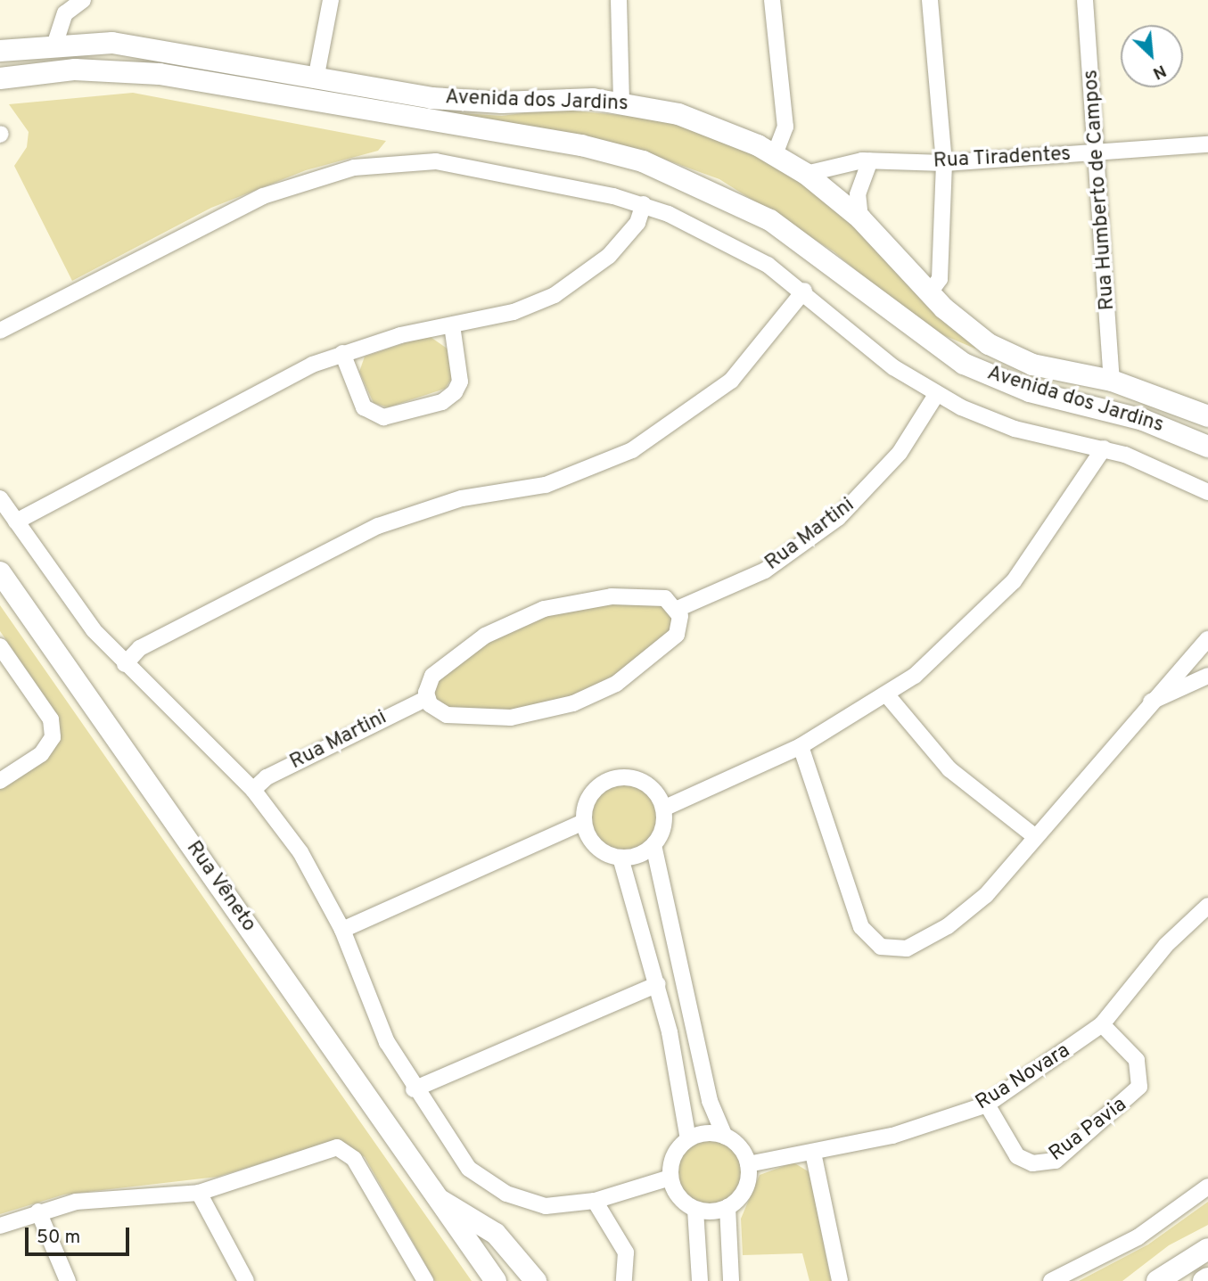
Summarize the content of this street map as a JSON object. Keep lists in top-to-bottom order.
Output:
{
  "streets": {
    "street": [
      "Avenida dos Jardins",
      "Rua Tiradentes",
      "Rua Humberto de Campos",
      "Rua Martini",
      "Rua Vêneto",
      "Rua Novara",
      "Rua Pavia"
    ]
  },
  "crossings": [
    ["Avenida dos Jardins", "Rua Tiradentes"],
    ["Avenida dos Jardins", "Rua Humberto de Campos"],
    ["Rua Tiradentes", "Rua Humberto de Campos"],
    ["Rua Novara", "Rua Pavia"]
  ],
  "scale_bar": "50 m",
  "north": "bottom right"
}
